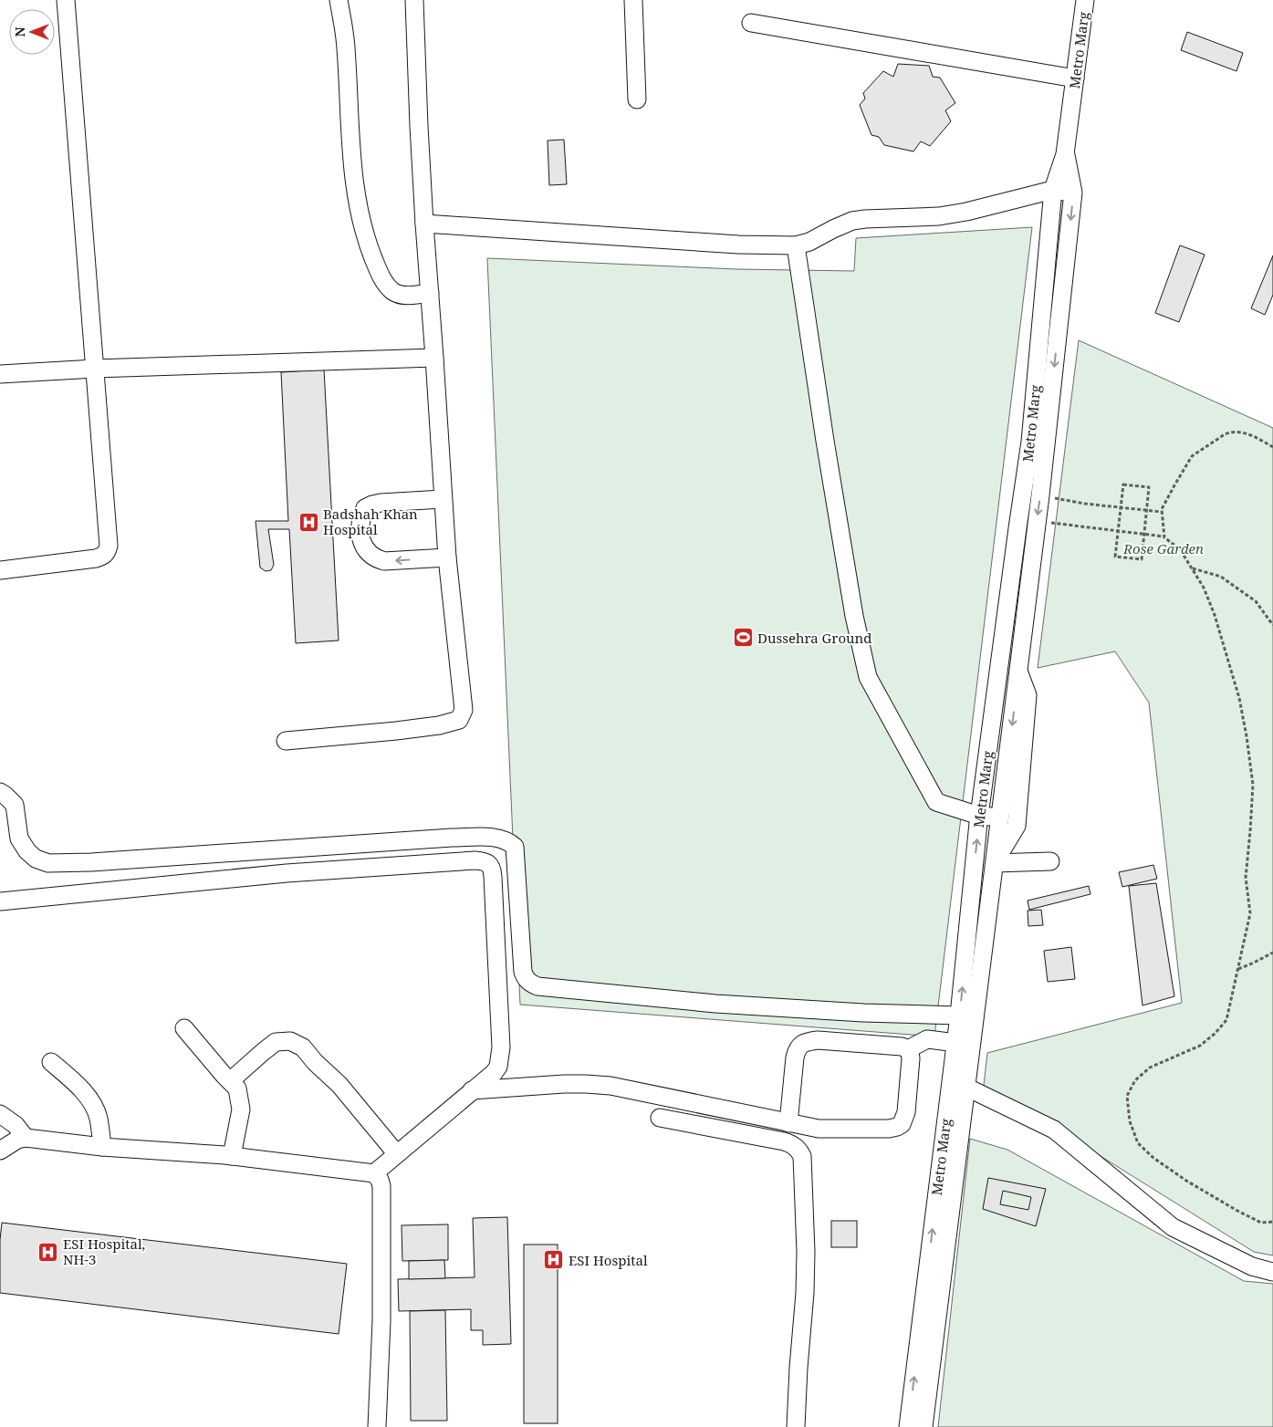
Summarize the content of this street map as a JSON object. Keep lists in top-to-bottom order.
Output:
{
  "streets": {
    "street": ["Metro Marg"]
  },
  "parks": ["Rose Garden"],
  "places": {
    "hospital": ["Badshah Khan Hospital", "ESI Hospital, NH-3", "ESI Hospital"],
    "sports": ["Dussehra Ground"]
  },
  "north": "left"
}
